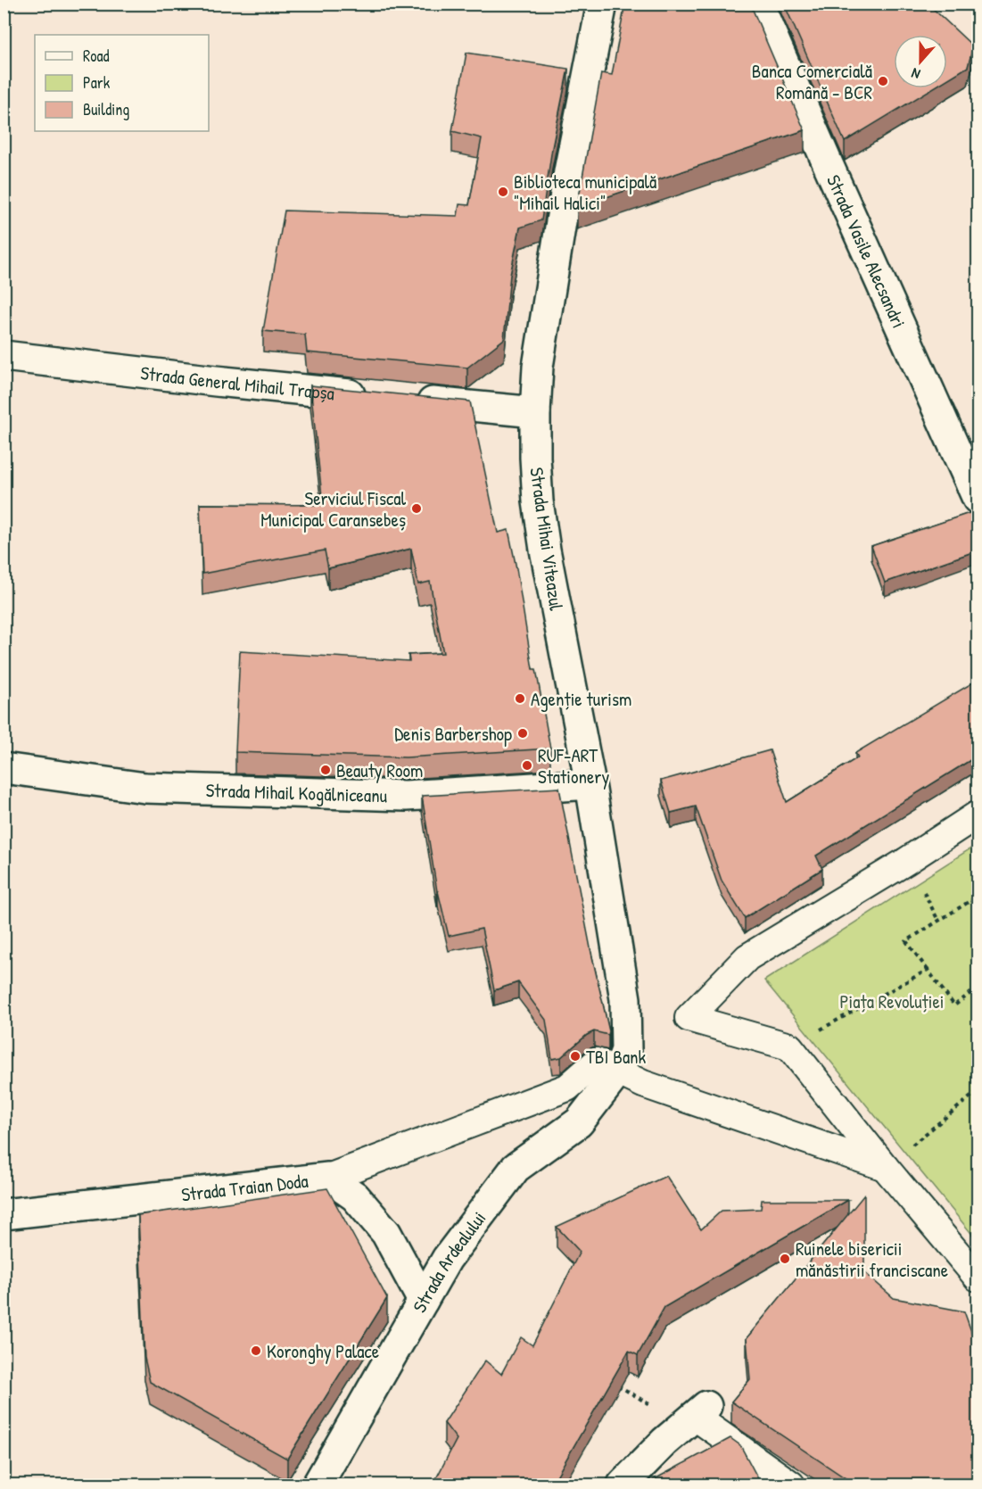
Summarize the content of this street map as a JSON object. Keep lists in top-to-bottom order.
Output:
{
  "streets": {
    "main road": [
      "Strada Vasile Alecsandri",
      "Strada General Mihail Trapșa",
      "Strada Mihai Viteazul",
      "Strada Mihail Kogălniceanu",
      "Strada Traian Doda",
      "Strada Ardealului"
    ]
  },
  "crossings": [
    ["Strada Mihai Viteazul", "Strada Mihail Kogălniceanu"],
    ["Strada Mihai Viteazul", "Strada Ardealului"],
    ["Strada Traian Doda", "Strada Ardealului"]
  ],
  "parks": ["Piața Revoluției"],
  "places": [
    "Banca Comercială Română - BCR",
    "Biblioteca municipală \"Mihail Halici\"",
    "Serviciul Fiscal Municipal Caransebeș",
    "Agenție turism",
    "Denis Barbershop",
    "RUF-ART Stationery",
    "Beauty Room",
    "TBI Bank",
    "Ruinele bisericii mănăstirii franciscane",
    "Koronghy Palace"
  ],
  "legend": ["Road", "Park", "Building"],
  "north": "bottom"
}
